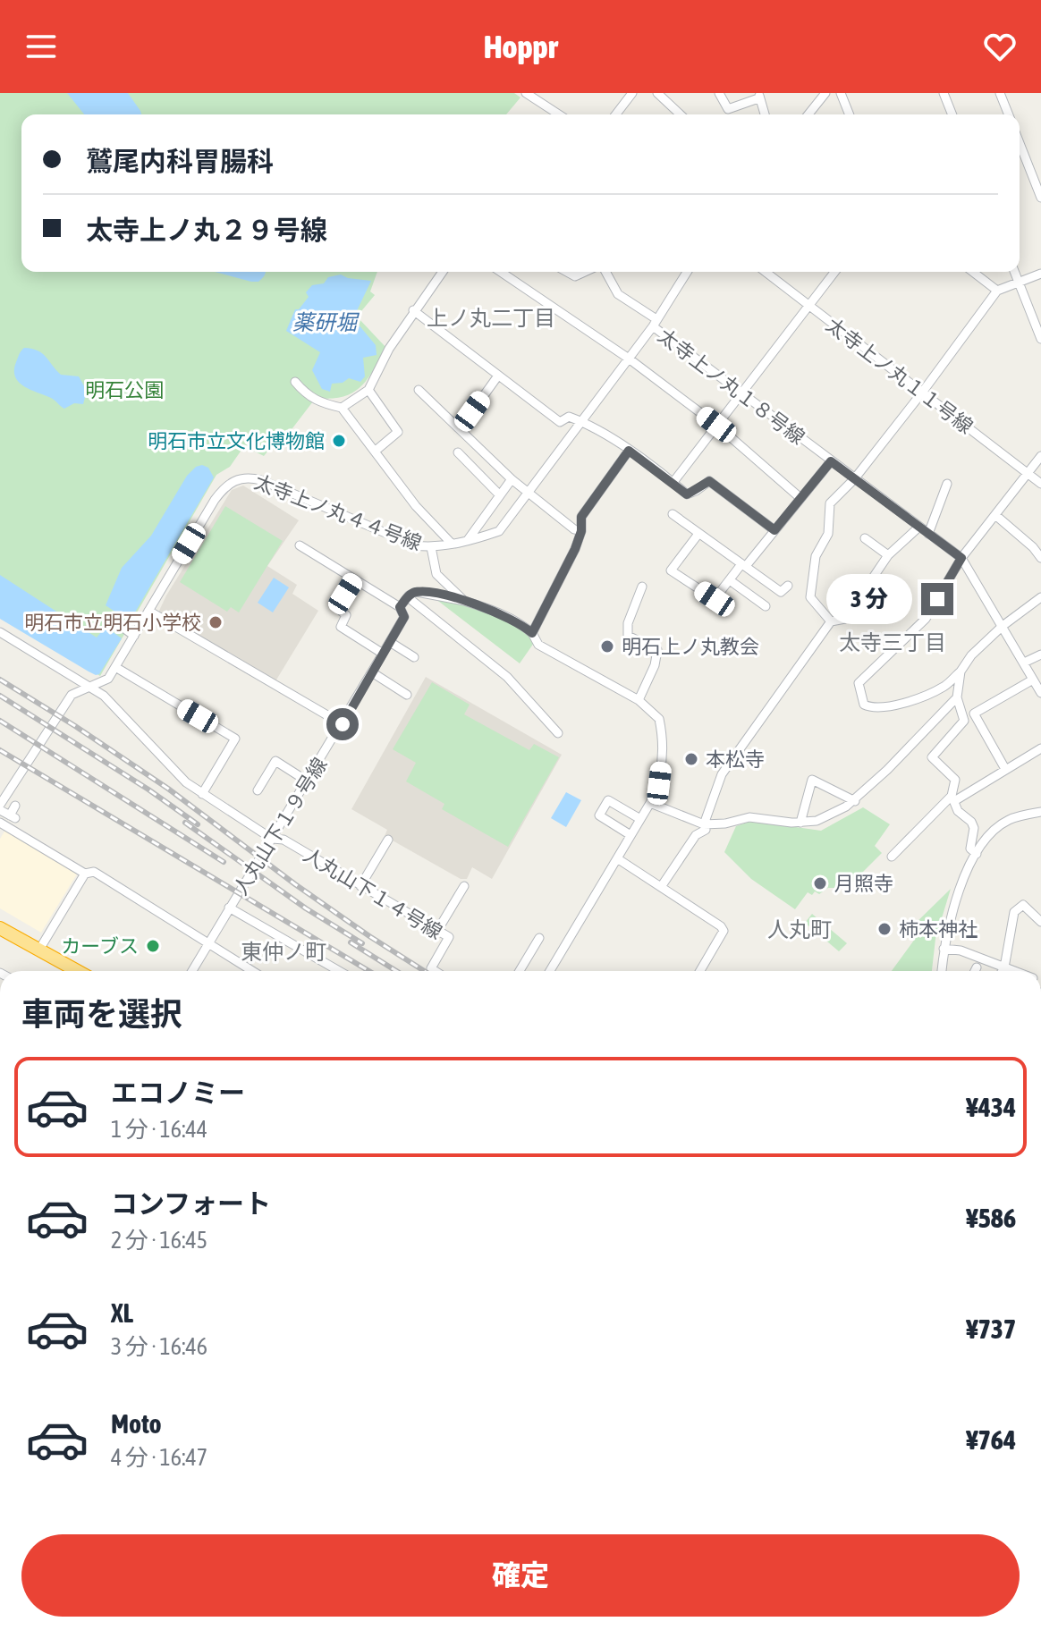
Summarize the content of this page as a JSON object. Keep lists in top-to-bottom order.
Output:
{
  "streets": {
    "street": [
      "太寺上ノ丸１１号線",
      "太寺上ノ丸１８号線",
      "太寺上ノ丸４４号線",
      "人丸山下１９号線",
      "人丸山下１４号線"
    ]
  },
  "crossings": [
    ["太寺上ノ丸１８号線", "太寺上ノ丸４４号線"],
    ["太寺上ノ丸４４号線", "人丸山下１４号線"],
    ["人丸山下１９号線", "人丸山下１４号線"]
  ],
  "districts": [
    "上ノ丸二丁目",
    "太寺三丁目",
    "人丸町",
    "東仲ノ町"
  ],
  "water": ["薬研堀"],
  "parks": ["明石公園"],
  "places": [
    "明石市立文化博物館",
    "明石市立明石小学校",
    "明石上ノ丸教会",
    "本松寺",
    "月照寺",
    "柿本神社",
    "カーブス"
  ],
  "page": {
    "header": "Hoppr",
    "banner": ["鷲尾内科胃腸科", "太寺上ノ丸２９号線"],
    "bubble": "3 分",
    "heading": "車両を選択",
    "list": [
      {
        "name": "エコノミー",
        "note": "1 分 · 16:44",
        "value": "¥434"
      },
      {
        "name": "コンフォート",
        "note": "2 分 · 16:45",
        "value": "¥586"
      },
      {
        "name": "XL",
        "note": "3 分 · 16:46",
        "value": "¥737"
      },
      {
        "name": "Moto",
        "note": "4 分 · 16:47",
        "value": "¥764"
      }
    ],
    "buttons": "確定"
  }
}
